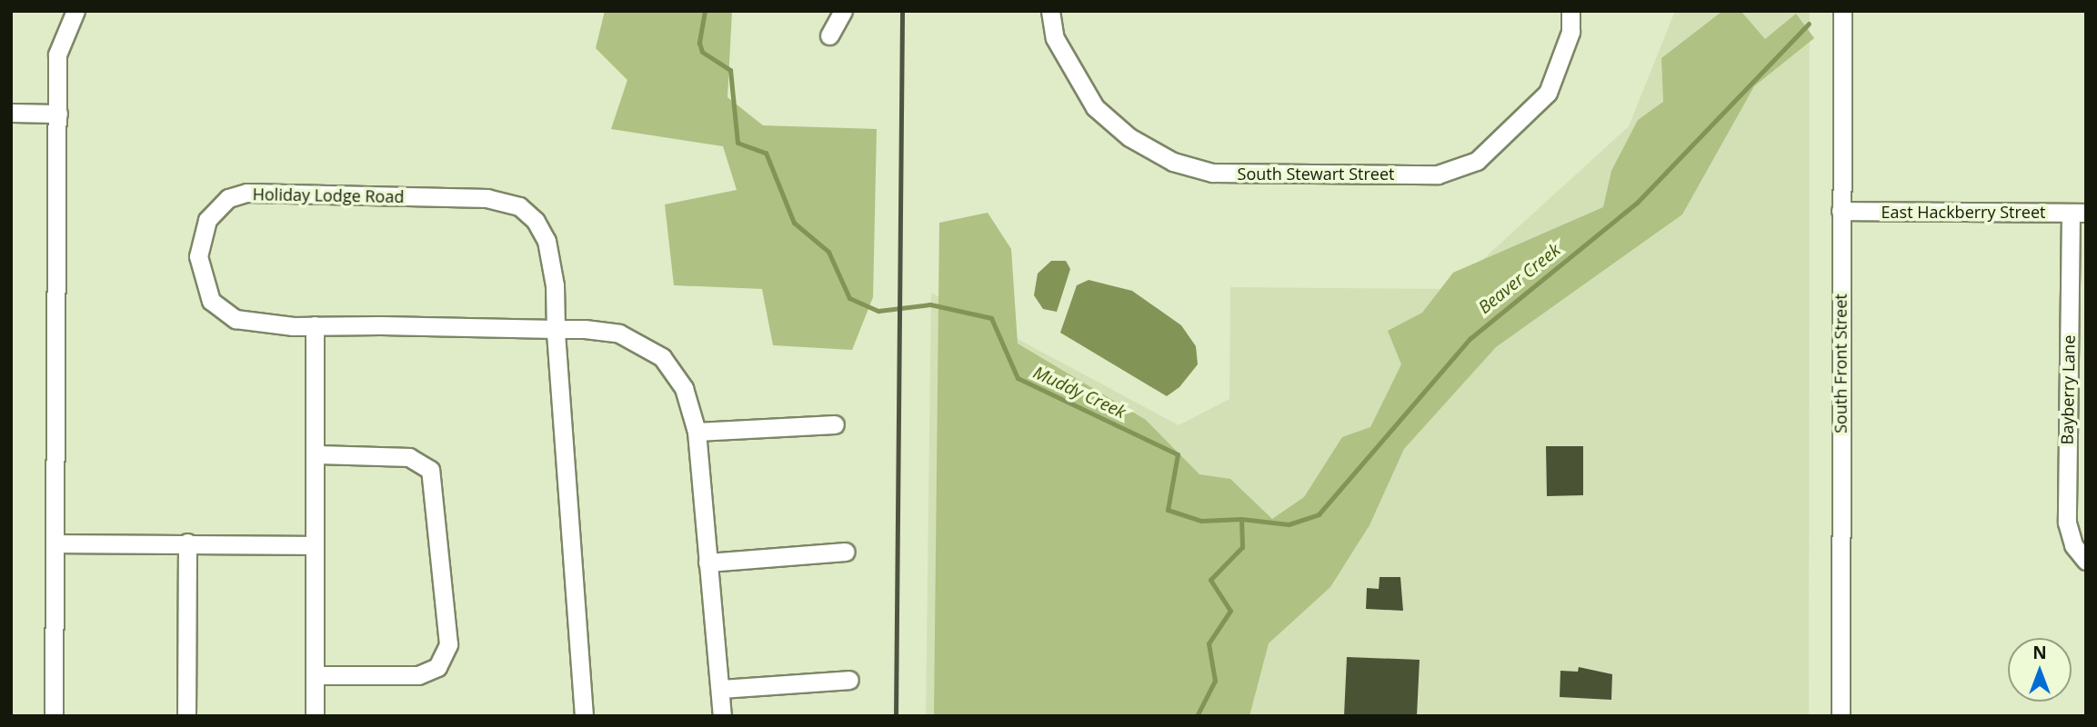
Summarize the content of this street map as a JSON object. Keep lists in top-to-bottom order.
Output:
{
  "streets": {
    "street": [
      "South Stewart Street",
      "Holiday Lodge Road",
      "East Hackberry Street",
      "South Front Street",
      "Bayberry Lane"
    ]
  },
  "crossings": [
    ["East Hackberry Street", "South Front Street"],
    ["East Hackberry Street", "Bayberry Lane"]
  ],
  "water": ["Beaver Creek", "Muddy Creek"],
  "north": "top"
}
